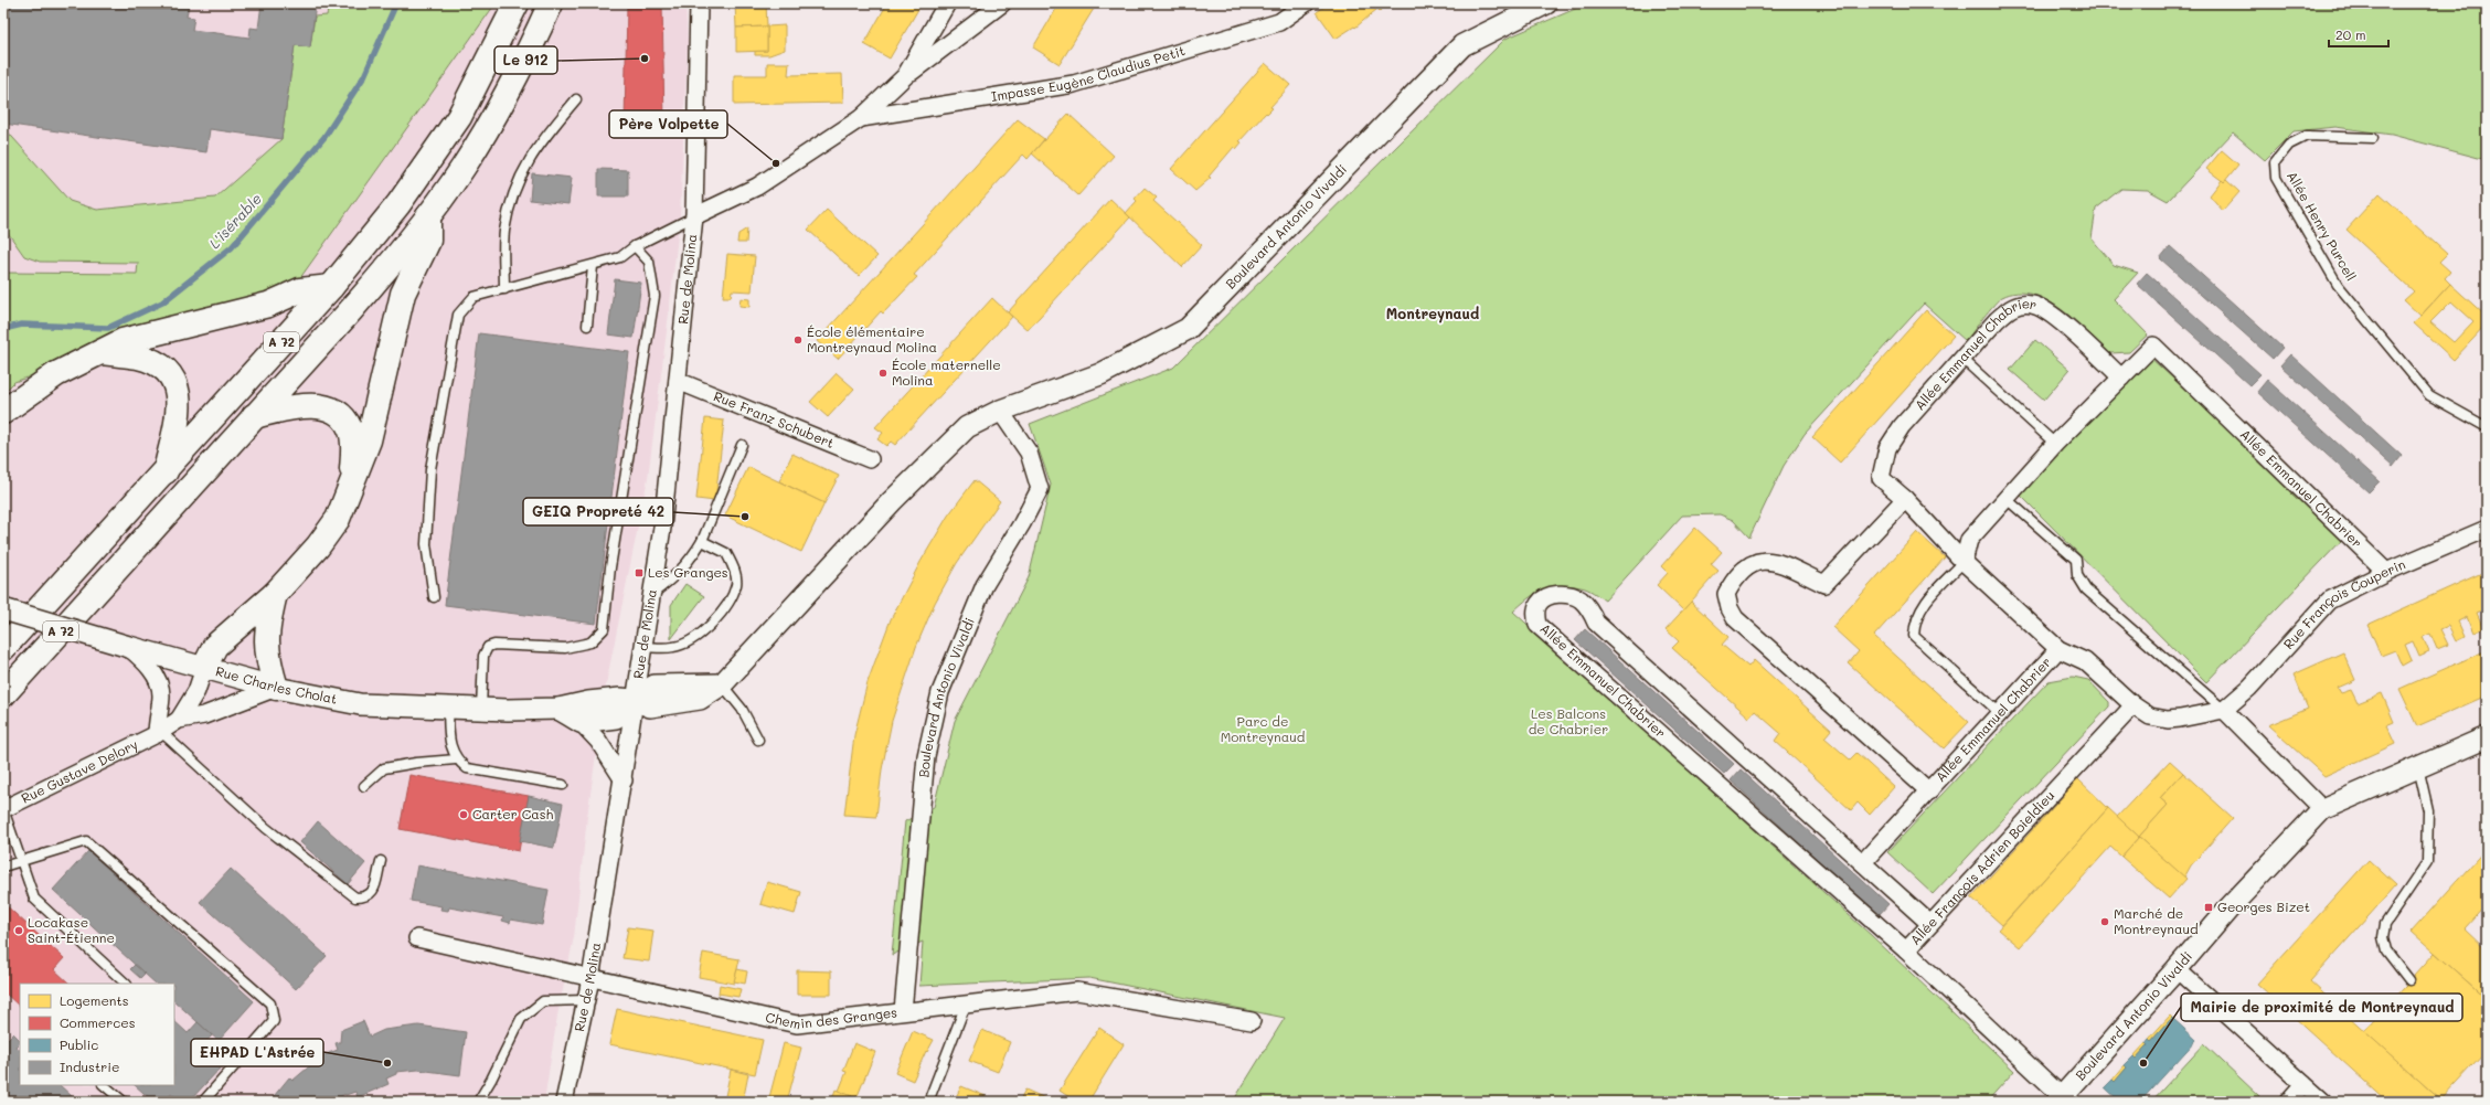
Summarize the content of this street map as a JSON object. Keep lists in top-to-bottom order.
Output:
{
  "streets": {
    "highway": ["A 72"],
    "street": [
      "Impasse Eugène Claudius Petit",
      "Boulevard Antonio Vivaldi",
      "Rue de Molina",
      "Allée Emmanuel Chabrier",
      "Rue Franz Schubert",
      "Rue François Couperin",
      "Rue Charles Cholat",
      "Rue Gustave Delory",
      "Allée François Adrien Boieldieu",
      "Chemin des Granges"
    ],
    "lane": ["Allée Henry Purcell"]
  },
  "crossings": [
    ["Boulevard Antonio Vivaldi", "Allée François Adrien Boieldieu"],
    ["Boulevard Antonio Vivaldi", "Chemin des Granges"],
    ["Rue de Molina", "Rue Franz Schubert"],
    ["Rue de Molina", "Rue Charles Cholat"],
    ["Rue de Molina", "Chemin des Granges"],
    ["Allée Emmanuel Chabrier", "Rue François Couperin"],
    ["Allée Emmanuel Chabrier", "Allée François Adrien Boieldieu"],
    ["Rue Charles Cholat", "Rue Gustave Delory"]
  ],
  "districts": ["Montreynaud"],
  "water": ["L'isérable"],
  "parks": ["Les Balcons de Chabrier", "Parc de Montreynaud"],
  "places": {
    "other": [
      "Le 912",
      "Père Volpette",
      "École élémentaire Montreynaud Molina",
      "École maternelle Molina",
      "GEIQ Propreté 42",
      "Carter Cash",
      "Marché de Montreynaud",
      "Locakase Saint-Étienne",
      "EHPAD L'Astrée",
      "Mairie de proximité de Montreynaud"
    ],
    "transit": ["Les Granges", "Georges Bizet"]
  },
  "legend": [
    "Logements",
    "Commerces",
    "Public",
    "Industrie"
  ],
  "scale_bar": "20 m"
}
